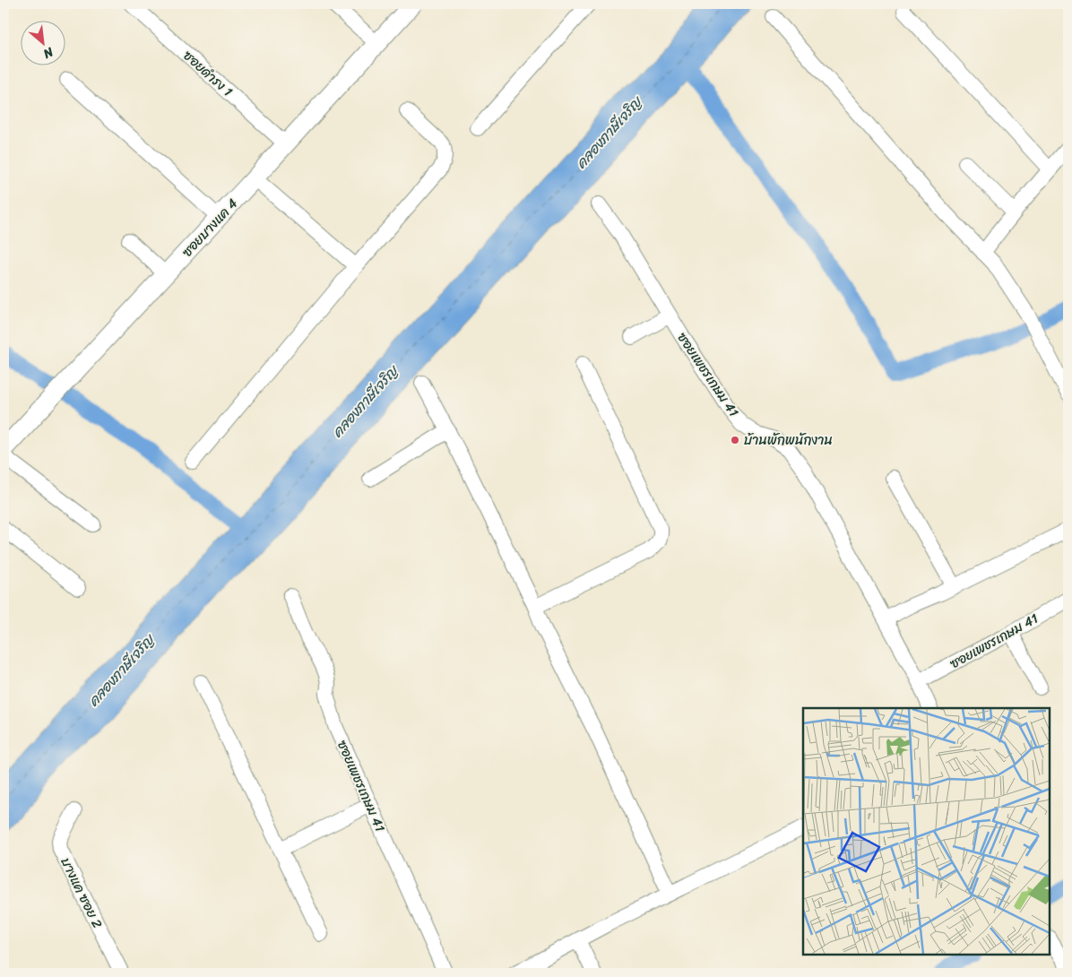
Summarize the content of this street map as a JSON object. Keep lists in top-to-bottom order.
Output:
{
  "streets": {
    "street": [
      "ซอยดำรง 1",
      "ซอยบางแค 4",
      "ซอยเพชรเกษม 41",
      "บางแค ซอย 2"
    ]
  },
  "crossings": [
    ["ซอยดำรง 1", "ซอยบางแค 4"]
  ],
  "water": ["คลองภาษีเจริญ"],
  "places": ["บ้านพักพนักงาน"],
  "north": "bottom right"
}
